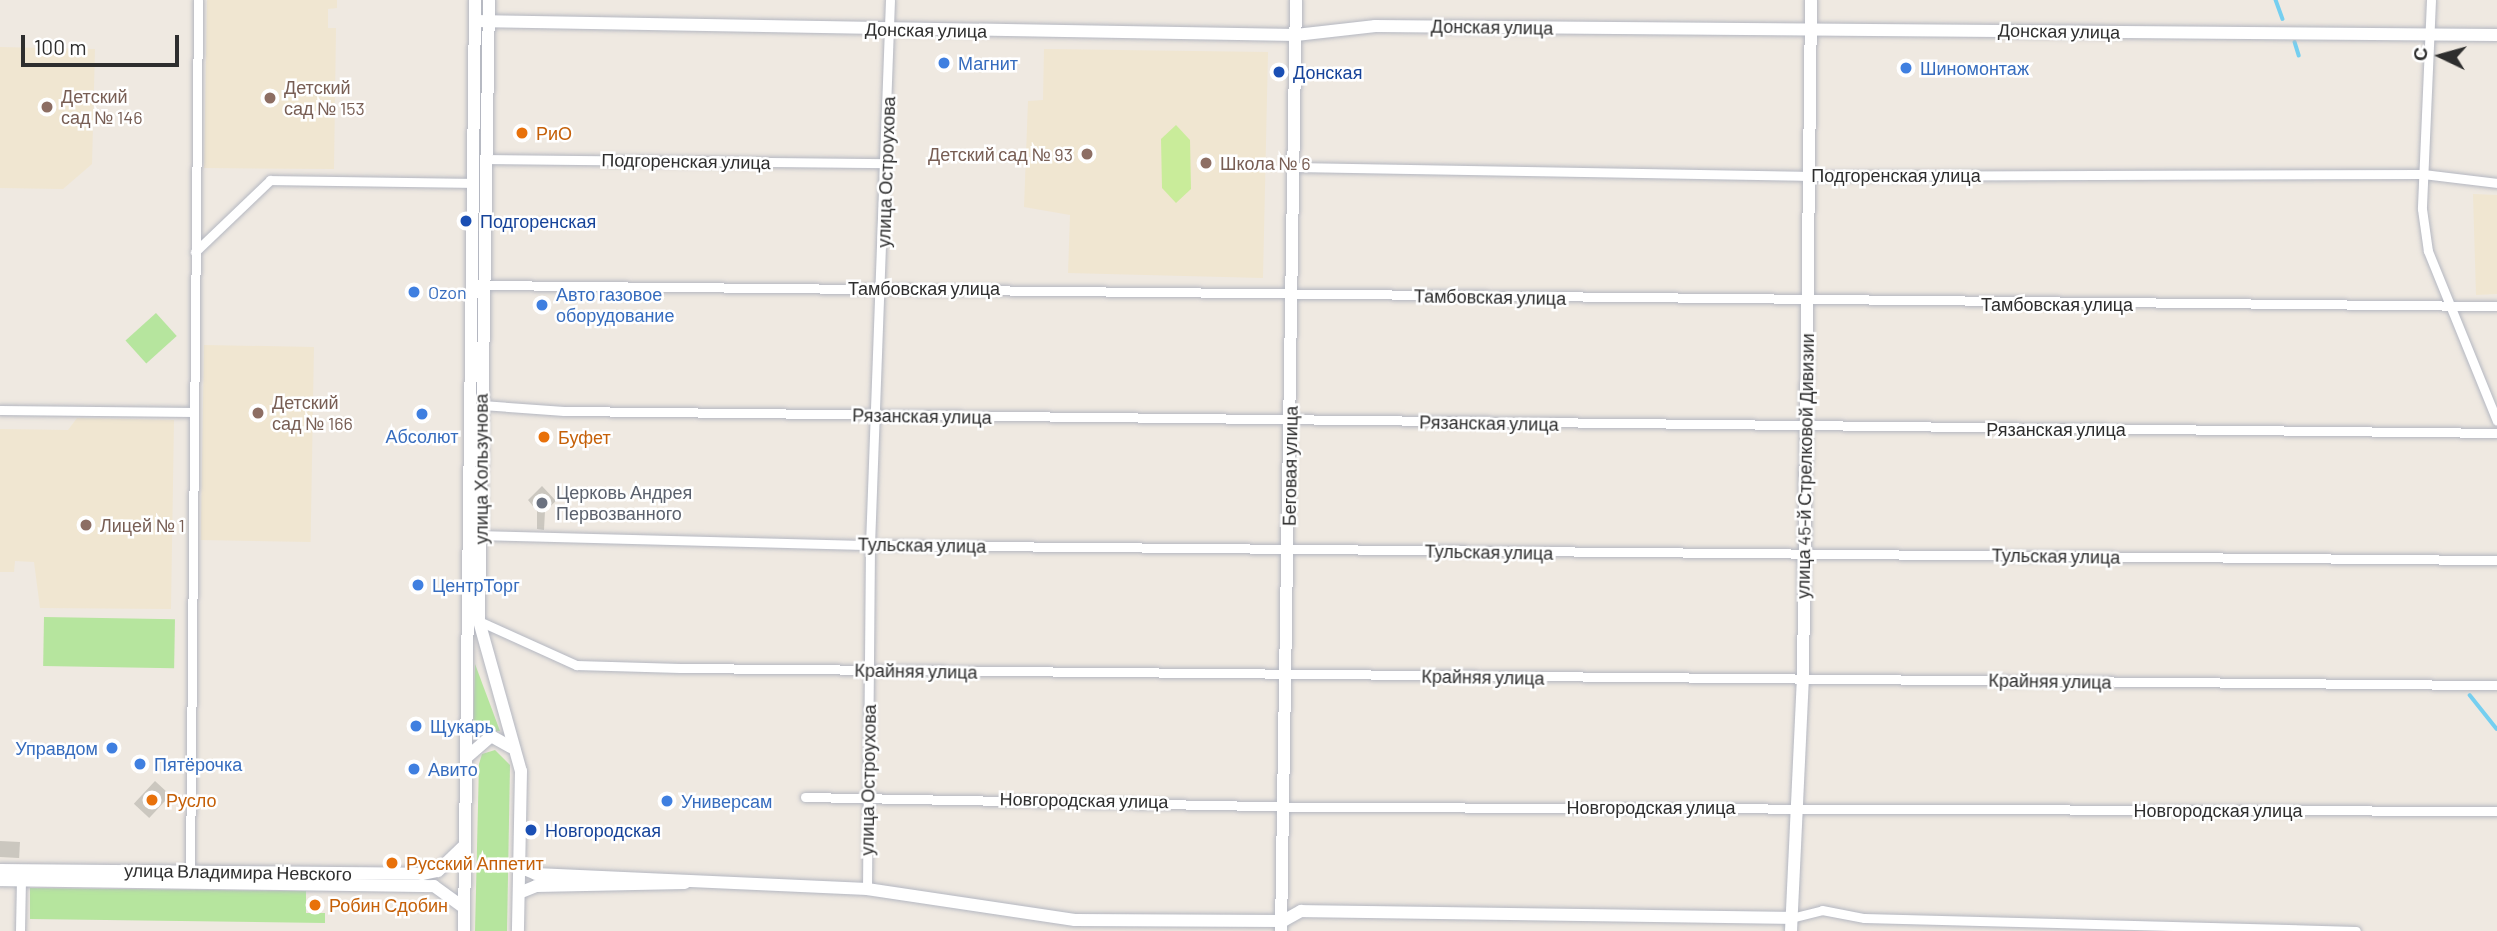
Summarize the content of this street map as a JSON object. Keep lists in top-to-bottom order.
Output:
{
  "streets": {
    "street": [
      "Донская улица",
      "Подгоренская улица",
      "улица Остроухова",
      "Тамбовская улица",
      "Рязанская улица",
      "Беговая улица",
      "улица 45-й Стрелковой Дивизии",
      "улица Хользунова",
      "Тульская улица",
      "Крайняя улица",
      "Новгородская улица",
      "улица Владимира Невского"
    ]
  },
  "crossings": [
    ["Донская улица", "улица Остроухова"],
    ["Донская улица", "Беговая улица"],
    ["Донская улица", "улица 45-й Стрелковой Дивизии"],
    ["Донская улица", "улица Хользунова"],
    ["Подгоренская улица", "улица Остроухова"],
    ["Подгоренская улица", "Беговая улица"],
    ["Подгоренская улица", "улица 45-й Стрелковой Дивизии"],
    ["Подгоренская улица", "улица Хользунова"],
    ["улица Остроухова", "Тамбовская улица"],
    ["улица Остроухова", "Рязанская улица"],
    ["улица Остроухова", "Тульская улица"],
    ["улица Остроухова", "Крайняя улица"],
    ["улица Остроухова", "Новгородская улица"],
    ["Тамбовская улица", "Беговая улица"],
    ["Тамбовская улица", "улица 45-й Стрелковой Дивизии"],
    ["Тамбовская улица", "улица Хользунова"],
    ["Рязанская улица", "Беговая улица"],
    ["Рязанская улица", "улица 45-й Стрелковой Дивизии"],
    ["Рязанская улица", "улица Хользунова"],
    ["Беговая улица", "Тульская улица"],
    ["Беговая улица", "Крайняя улица"],
    ["Беговая улица", "Новгородская улица"],
    ["улица 45-й Стрелковой Дивизии", "Тульская улица"],
    ["улица 45-й Стрелковой Дивизии", "Крайняя улица"],
    ["улица 45-й Стрелковой Дивизии", "Новгородская улица"],
    ["улица Хользунова", "Тульская улица"],
    ["улица Хользунова", "Крайняя улица"],
    ["улица Хользунова", "улица Владимира Невского"]
  ],
  "places": [
    "Магнит",
    "Шиномонтаж",
    "Донская",
    "Детский сад № 153",
    "Детский сад № 146",
    "РиО",
    "Детский сад № 93",
    "Школа № 6",
    "Подгоренская",
    "Ozon",
    "Авто газовое оборудование",
    "Детский сад № 166",
    "Абсолют",
    "Буфет",
    "Церковь Андрея Первозванного",
    "Лицей № 1",
    "ЦентрТорг",
    "Щукарь",
    "Управдом",
    "Пятёрочка",
    "Авито",
    "Русло",
    "Универсам",
    "Новгородская",
    "Русский Аппетит",
    "Робин Сдобин"
  ],
  "scale_bar": "100 m",
  "north": "left"
}
